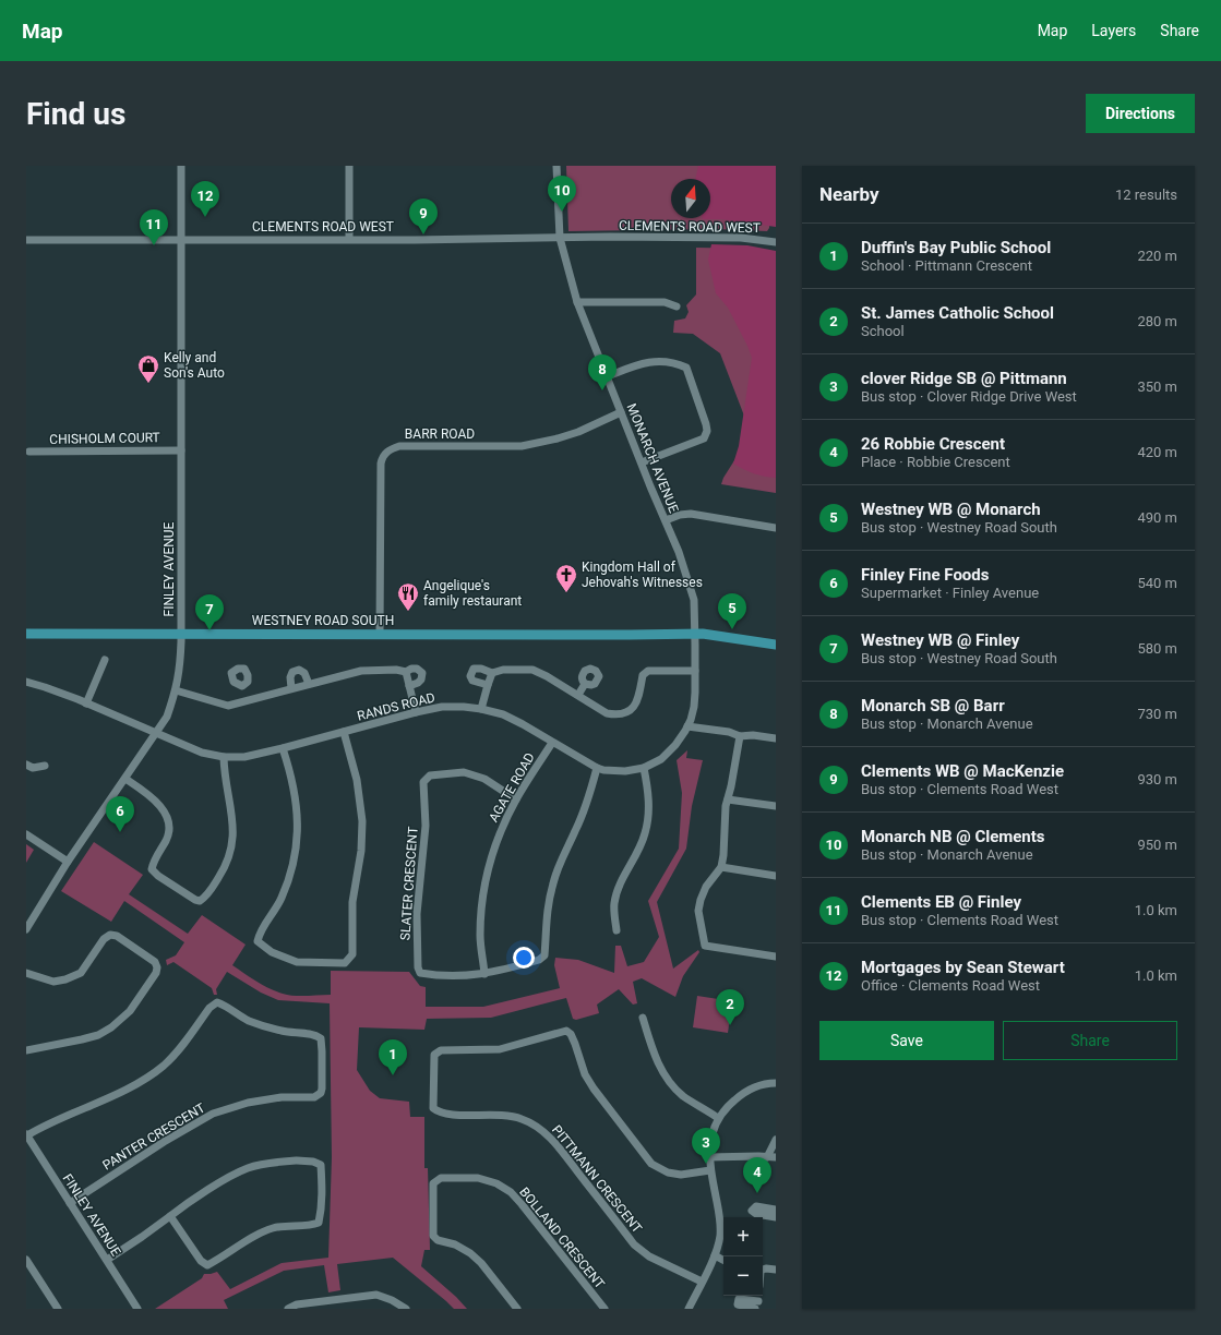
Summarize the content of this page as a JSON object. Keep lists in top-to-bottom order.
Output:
{
  "streets": {
    "main road": ["WESTNEY ROAD SOUTH"],
    "street": [
      "CLEMENTS ROAD WEST",
      "BARR ROAD",
      "CHISHOLM COURT",
      "MONARCH AVENUE",
      "FINLEY AVENUE",
      "RANDS ROAD",
      "AGATE ROAD",
      "SLATER CRESCENT",
      "PANTER CRESCENT",
      "PITTMANN CRESCENT",
      "BOLLAND CRESCENT"
    ]
  },
  "crossings": [
    ["CLEMENTS ROAD WEST", "MONARCH AVENUE"],
    ["CLEMENTS ROAD WEST", "FINLEY AVENUE"],
    ["BARR ROAD", "MONARCH AVENUE"],
    ["BARR ROAD", "WESTNEY ROAD SOUTH"],
    ["CHISHOLM COURT", "FINLEY AVENUE"],
    ["MONARCH AVENUE", "WESTNEY ROAD SOUTH"],
    ["MONARCH AVENUE", "RANDS ROAD"],
    ["FINLEY AVENUE", "WESTNEY ROAD SOUTH"],
    ["FINLEY AVENUE", "RANDS ROAD"],
    ["FINLEY AVENUE", "PANTER CRESCENT"],
    ["WESTNEY ROAD SOUTH", "RANDS ROAD"],
    ["RANDS ROAD", "AGATE ROAD"],
    ["RANDS ROAD", "SLATER CRESCENT"],
    ["AGATE ROAD", "SLATER CRESCENT"]
  ],
  "places": {
    "shop": ["Kelly and Son's Auto"],
    "church": ["Kingdom Hall of Jehovah's Witnesses"],
    "restaurant": ["Angelique's family restaurant"]
  },
  "north": "top",
  "page": {
    "header": "Map",
    "nav": ["Map", "Layers", "Share"],
    "buttons": [
      "Directions",
      ["Save", "Share"]
    ],
    "title": "Find us",
    "heading": ["Nearby", "12 results"],
    "pins": [
      "10",
      "12",
      "9",
      "11",
      "8",
      "5",
      "7",
      "6",
      "2",
      "1",
      "3",
      "4"
    ],
    "list": [
      {
        "mark": "1",
        "name": "Duffin's Bay Public School",
        "note": "School · Pittmann Crescent",
        "value": "220 m"
      },
      {
        "mark": "2",
        "name": "St. James Catholic School",
        "note": "School",
        "value": "280 m"
      },
      {
        "mark": "3",
        "name": "clover Ridge SB @ Pittmann",
        "note": "Bus stop · Clover Ridge Drive West",
        "value": "350 m"
      },
      {
        "mark": "4",
        "name": "26 Robbie Crescent",
        "note": "Place · Robbie Crescent",
        "value": "420 m"
      },
      {
        "mark": "5",
        "name": "Westney WB @ Monarch",
        "note": "Bus stop · Westney Road South",
        "value": "490 m"
      },
      {
        "mark": "6",
        "name": "Finley Fine Foods",
        "note": "Supermarket · Finley Avenue",
        "value": "540 m"
      },
      {
        "mark": "7",
        "name": "Westney WB @ Finley",
        "note": "Bus stop · Westney Road South",
        "value": "580 m"
      },
      {
        "mark": "8",
        "name": "Monarch SB @ Barr",
        "note": "Bus stop · Monarch Avenue",
        "value": "730 m"
      },
      {
        "mark": "9",
        "name": "Clements WB @ MacKenzie",
        "note": "Bus stop · Clements Road West",
        "value": "930 m"
      },
      {
        "mark": "10",
        "name": "Monarch NB @ Clements",
        "note": "Bus stop · Monarch Avenue",
        "value": "950 m"
      },
      {
        "mark": "11",
        "name": "Clements EB @ Finley",
        "note": "Bus stop · Clements Road West",
        "value": "1.0 km"
      },
      {
        "mark": "12",
        "name": "Mortgages by Sean Stewart",
        "note": "Office · Clements Road West",
        "value": "1.0 km"
      }
    ],
    "map_buttons": ["+", "−"]
  }
}
